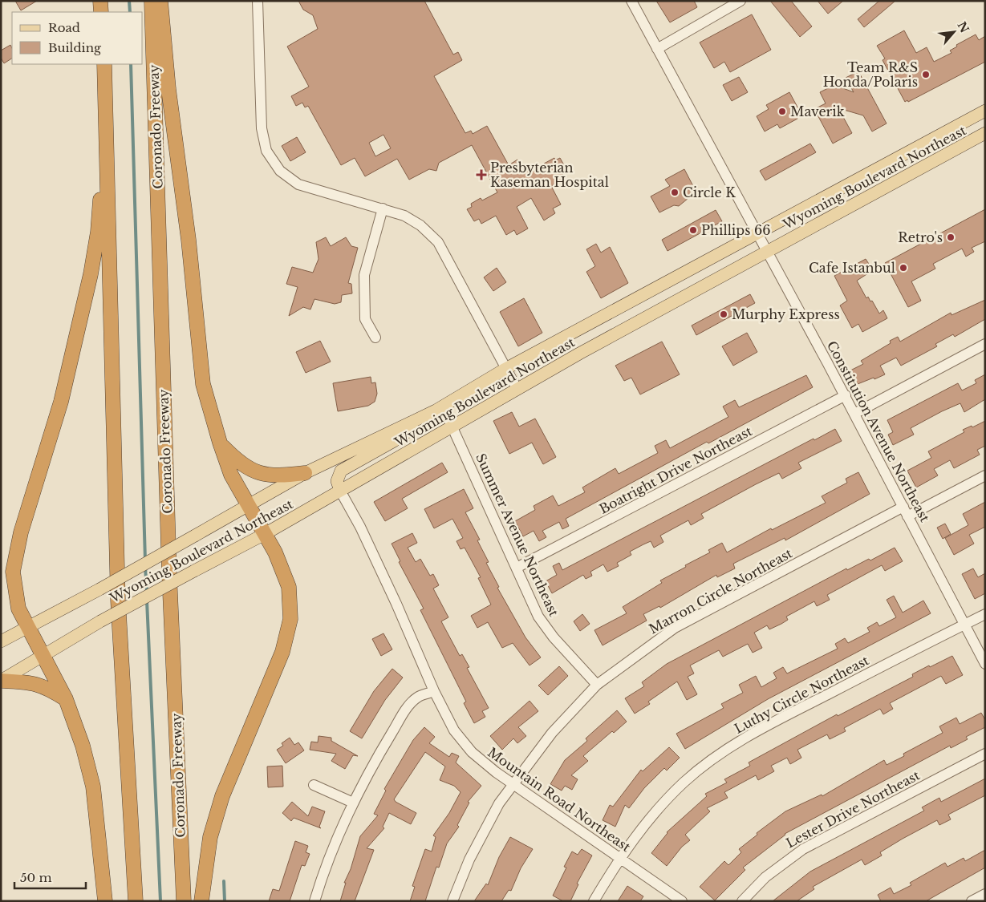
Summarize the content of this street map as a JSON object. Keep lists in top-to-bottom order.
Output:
{
  "streets": {
    "highway": ["Coronado Freeway"],
    "main road": ["Wyoming Boulevard Northeast"],
    "street": [
      "Constitution Avenue Northeast",
      "Boatright Drive Northeast",
      "Summer Avenue Northeast",
      "Marron Circle Northeast",
      "Luthy Circle Northeast",
      "Mountain Road Northeast",
      "Lester Drive Northeast"
    ]
  },
  "crossings": [
    ["Wyoming Boulevard Northeast", "Constitution Avenue Northeast"],
    ["Wyoming Boulevard Northeast", "Summer Avenue Northeast"],
    ["Wyoming Boulevard Northeast", "Mountain Road Northeast"],
    ["Constitution Avenue Northeast", "Boatright Drive Northeast"],
    ["Constitution Avenue Northeast", "Marron Circle Northeast"],
    ["Constitution Avenue Northeast", "Luthy Circle Northeast"],
    ["Boatright Drive Northeast", "Summer Avenue Northeast"],
    ["Summer Avenue Northeast", "Marron Circle Northeast"],
    ["Marron Circle Northeast", "Mountain Road Northeast"],
    ["Luthy Circle Northeast", "Mountain Road Northeast"]
  ],
  "places": {
    "other": [
      "Team R&S Honda/Polaris",
      "Maverik",
      "Circle K",
      "Phillips 66",
      "Retro's",
      "Cafe Istanbul",
      "Murphy Express"
    ],
    "health": ["Presbyterian Kaseman Hospital"]
  },
  "legend": ["Road", "Building"],
  "scale_bar": "50 m",
  "north": "top right"
}
